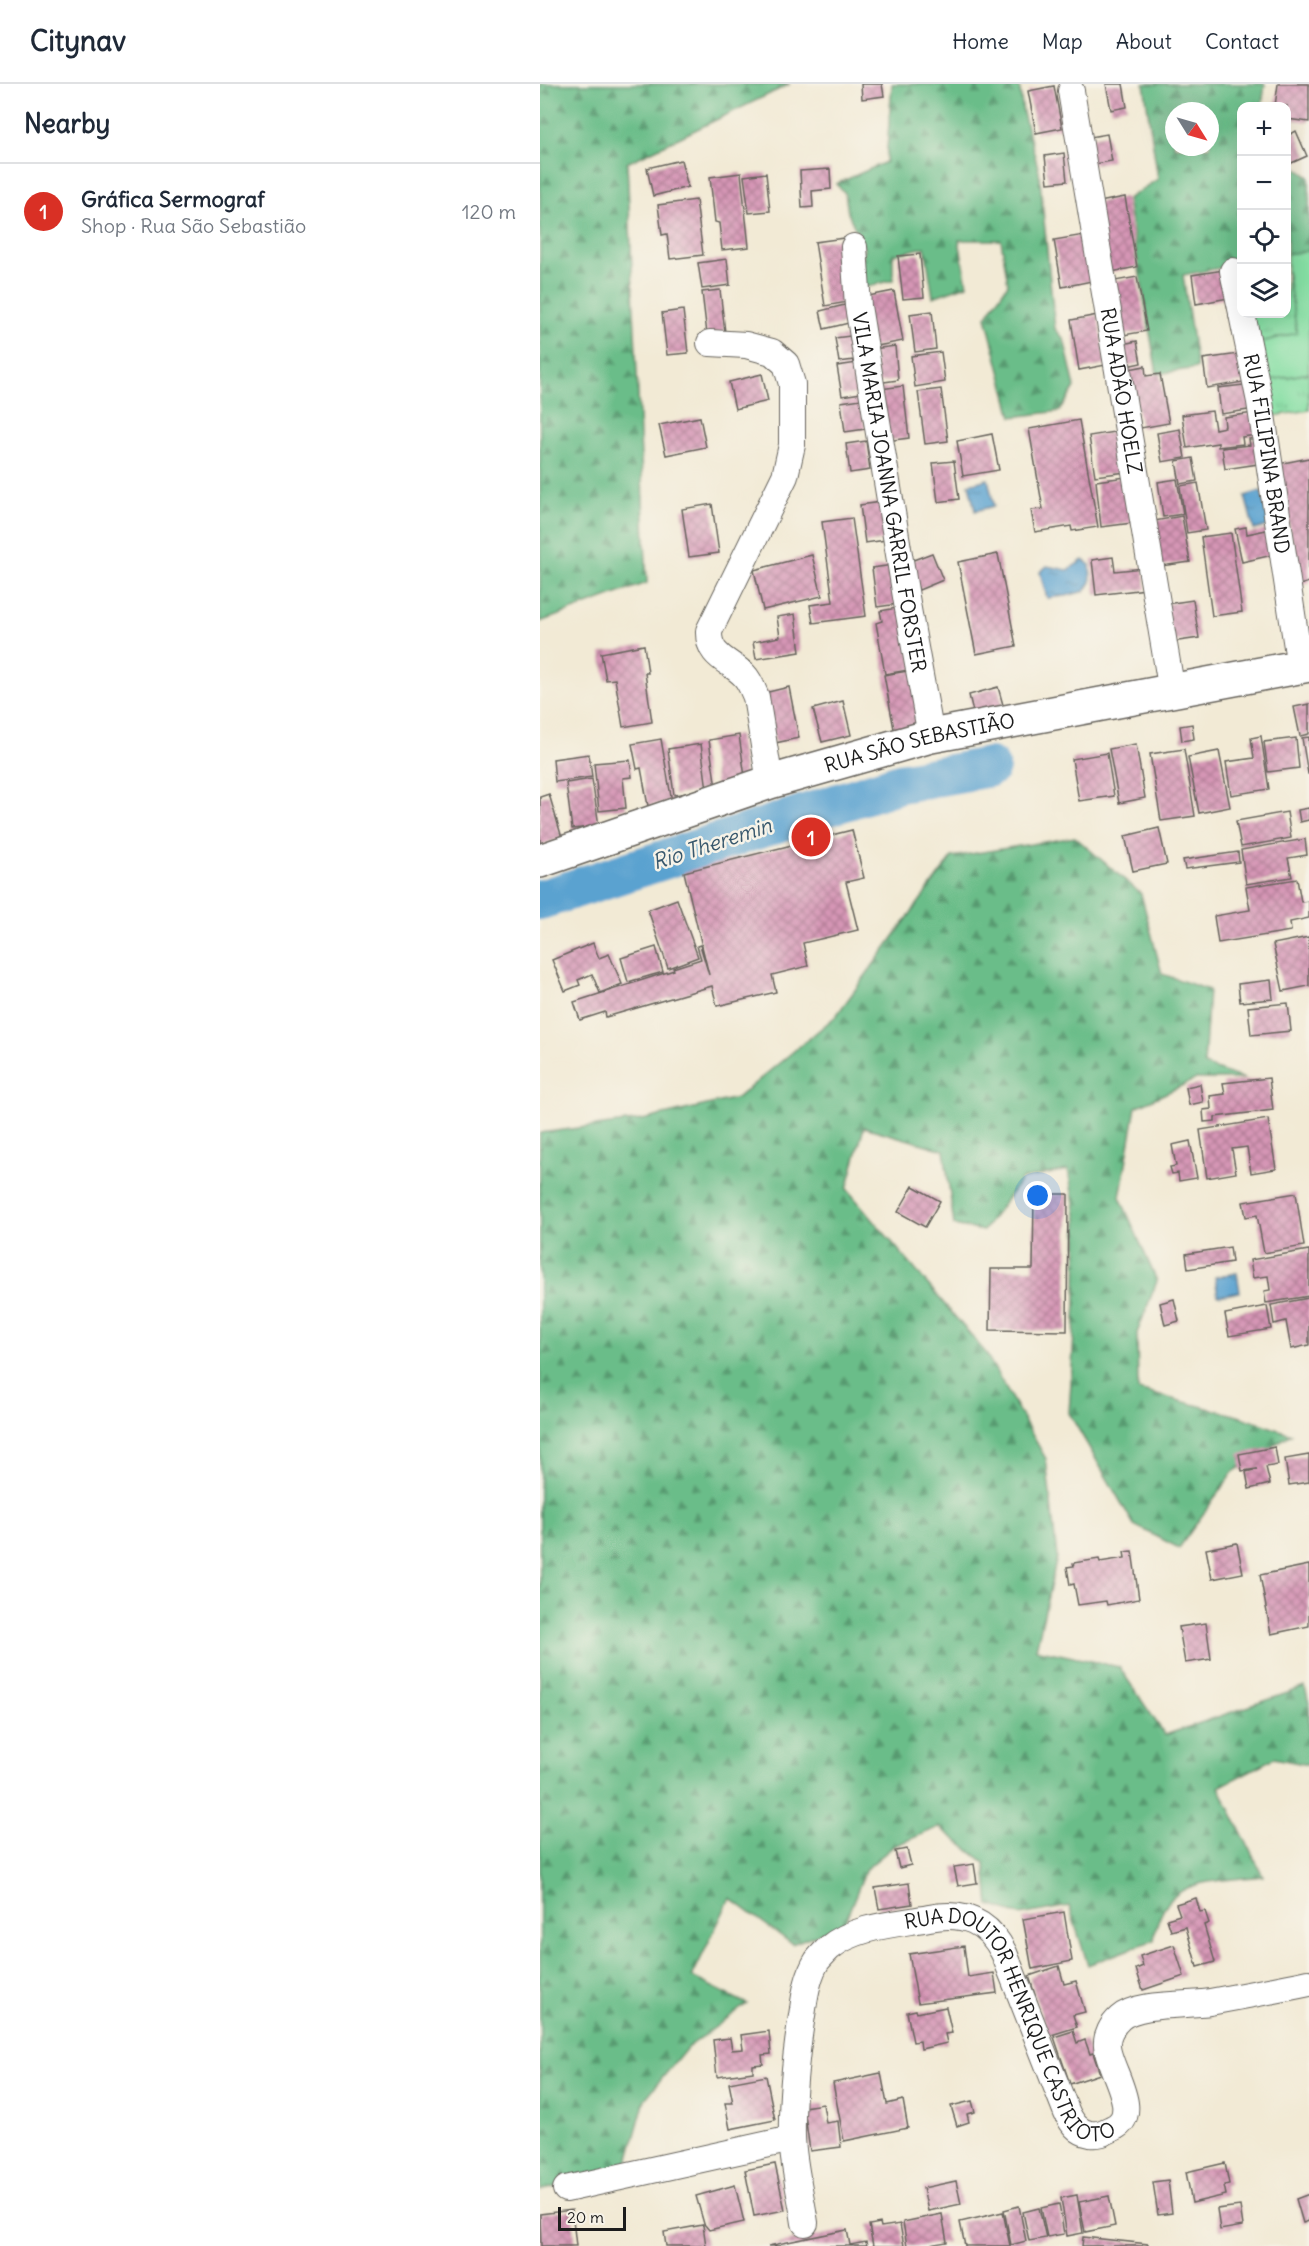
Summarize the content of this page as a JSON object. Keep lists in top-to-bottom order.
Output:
{
  "streets": {
    "street": [
      "RUA ADÃO HOELZ",
      "RUA FILIPINA BRAND",
      "VILA MARIA JOANNA GARRIL FORSTER",
      "RUA SÃO SEBASTIÃO",
      "RUA DOUTOR HENRIQUE CASTRIOTO"
    ]
  },
  "crossings": [
    ["RUA ADÃO HOELZ", "RUA SÃO SEBASTIÃO"],
    ["RUA FILIPINA BRAND", "RUA SÃO SEBASTIÃO"],
    ["VILA MARIA JOANNA GARRIL FORSTER", "RUA SÃO SEBASTIÃO"]
  ],
  "water": ["Rio Theremin"],
  "scale_bar": "20 m",
  "north": "bottom right",
  "page": {
    "header": "Citynav",
    "nav": [
      "Home",
      "Map",
      "About",
      "Contact"
    ],
    "heading": "Nearby",
    "map_buttons": ["+", "−"],
    "list": [
      {
        "mark": "1",
        "name": "Gráfica Sermograf",
        "note": "Shop · Rua São Sebastião",
        "value": "120 m"
      }
    ],
    "pins": "1",
    "scale": "20 m"
  }
}
